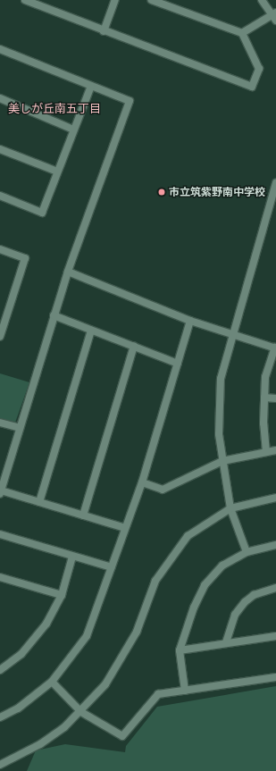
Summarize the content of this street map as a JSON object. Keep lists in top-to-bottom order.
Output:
{
  "districts": ["美しが丘南五丁目"],
  "places": ["市立筑紫野南中学校"]
}
